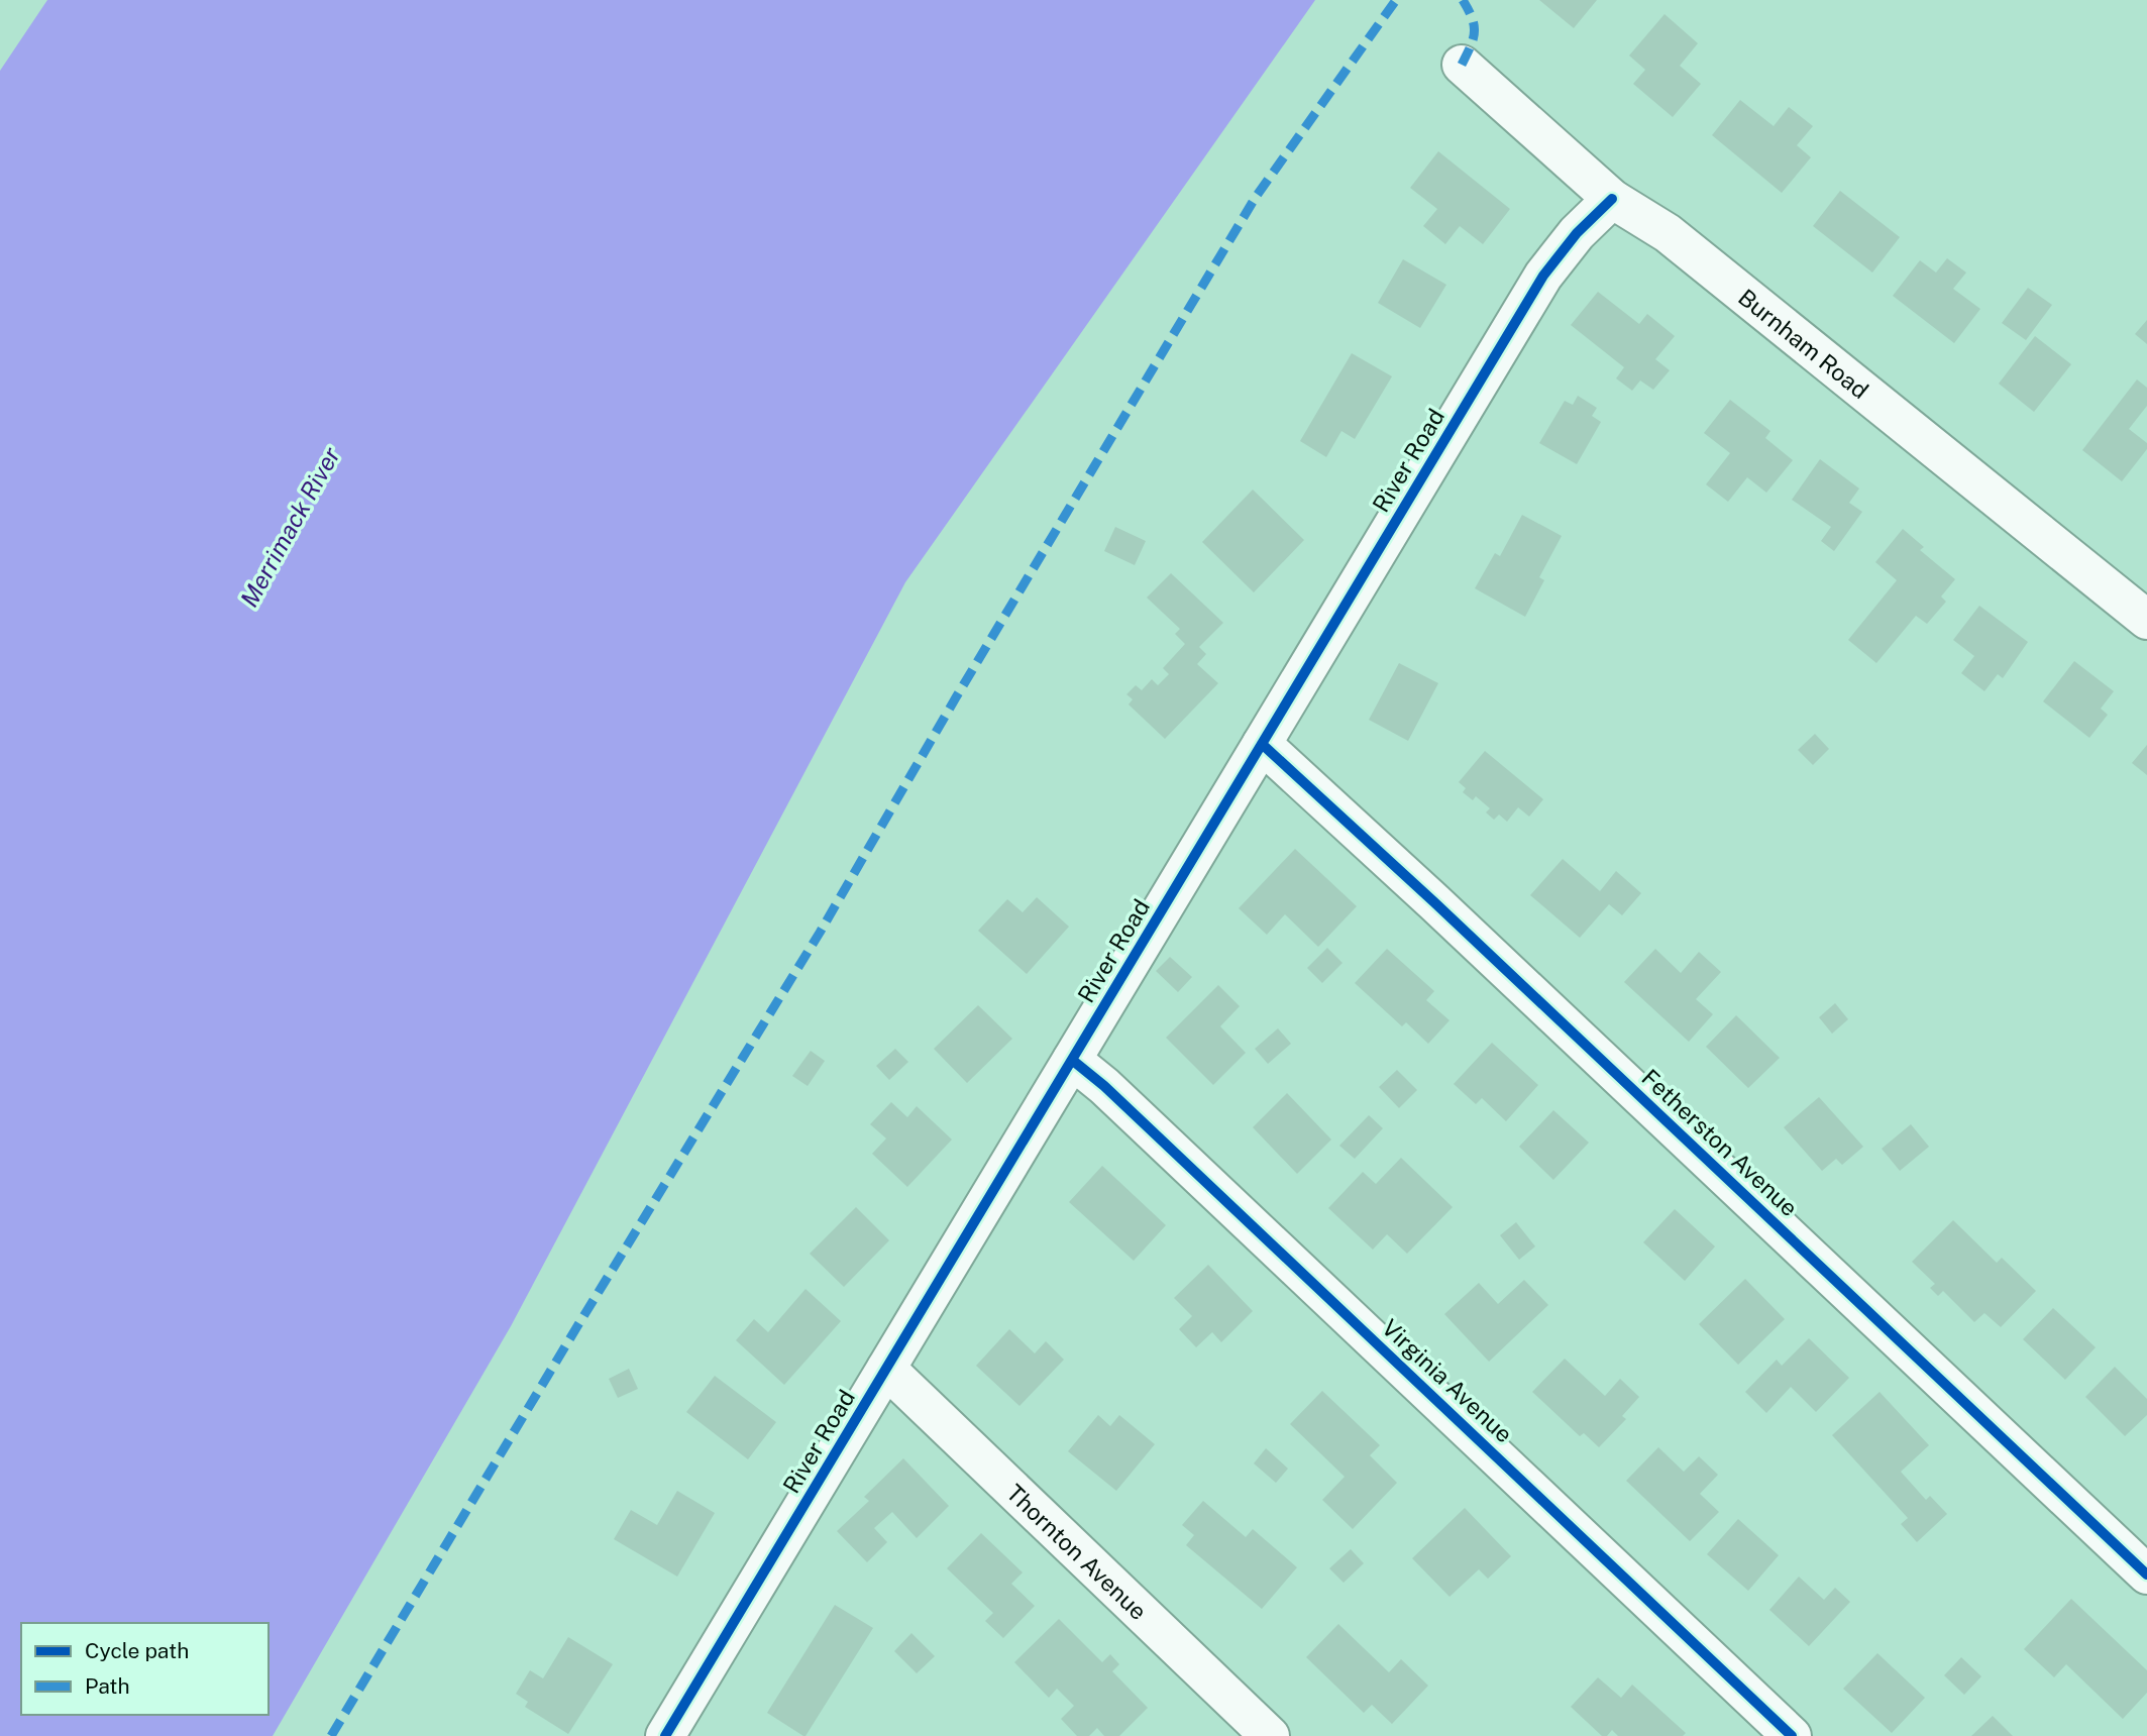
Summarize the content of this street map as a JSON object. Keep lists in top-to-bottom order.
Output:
{
  "streets": {
    "street": [
      "Burnham Road",
      "River Road",
      "Fetherston Avenue",
      "Virginia Avenue",
      "Thornton Avenue"
    ]
  },
  "crossings": [
    ["Burnham Road", "River Road"],
    ["River Road", "Fetherston Avenue"],
    ["River Road", "Virginia Avenue"],
    ["River Road", "Thornton Avenue"]
  ],
  "water": ["Merrimack River"],
  "legend": ["Cycle path", "Path"]
}
